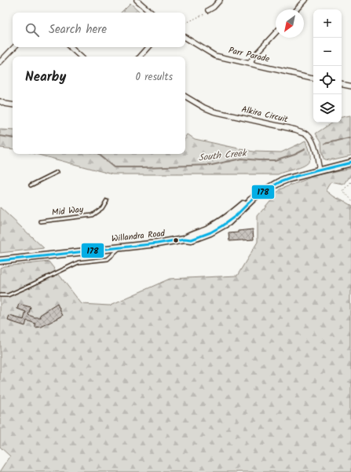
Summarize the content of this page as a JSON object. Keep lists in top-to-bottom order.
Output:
{
  "streets": {
    "main road": ["Willandra Road"],
    "street": ["Parr Parade", "Alkira Circuit"],
    "lane": ["Mid Way"]
  },
  "crossings": [
    ["Alkira Circuit", "Willandra Road"]
  ],
  "water": ["South Creek"],
  "lines": ["transit line 178"],
  "north": "bottom left",
  "page": {
    "map_buttons": ["+", "−"],
    "search": "Search here",
    "heading": ["Nearby", "0 results"]
  }
}
